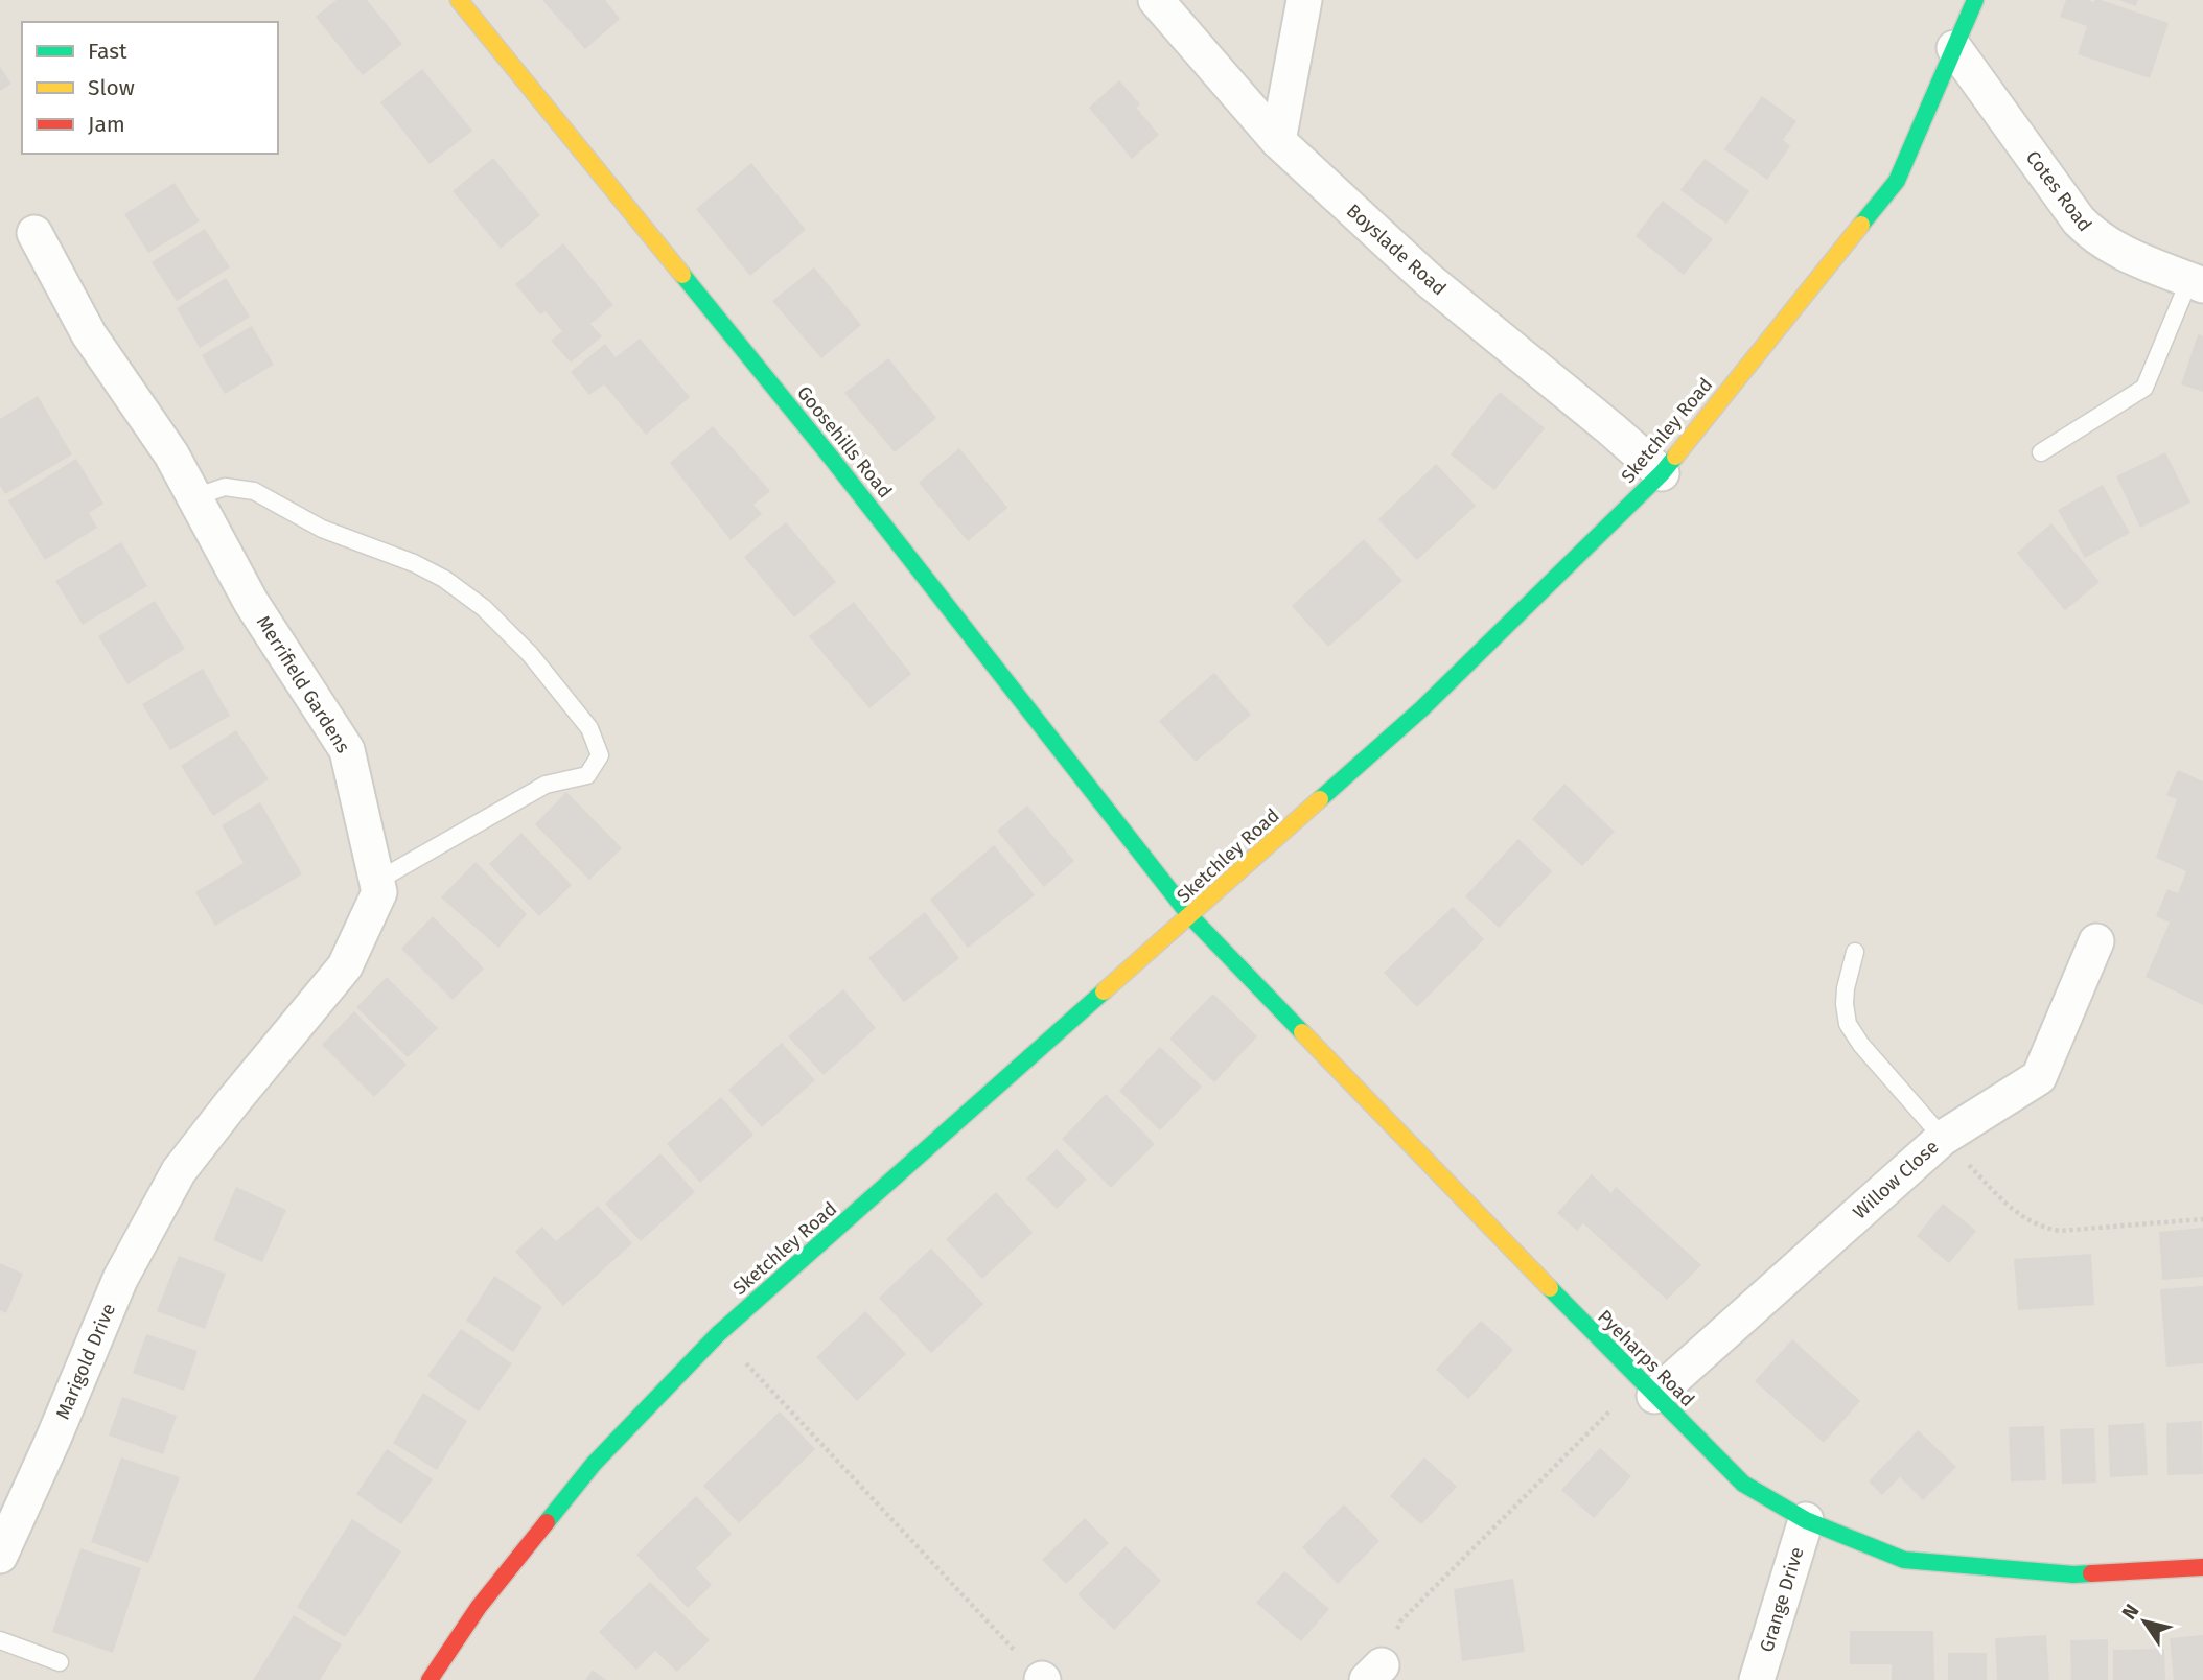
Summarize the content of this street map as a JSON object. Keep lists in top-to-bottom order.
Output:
{
  "streets": {
    "street": [
      "Cotes Road",
      "Boyslade Road",
      "Sketchley Road",
      "Goosehills Road",
      "Merrifield Gardens",
      "Willow Close",
      "Pyeharps Road",
      "Marigold Drive",
      "Grange Drive"
    ]
  },
  "crossings": [
    ["Cotes Road", "Sketchley Road"],
    ["Boyslade Road", "Sketchley Road"],
    ["Sketchley Road", "Goosehills Road"],
    ["Sketchley Road", "Pyeharps Road"],
    ["Goosehills Road", "Pyeharps Road"],
    ["Merrifield Gardens", "Marigold Drive"],
    ["Willow Close", "Pyeharps Road"],
    ["Pyeharps Road", "Grange Drive"]
  ],
  "legend": ["Fast", "Slow", "Jam"],
  "north": "top left"
}
